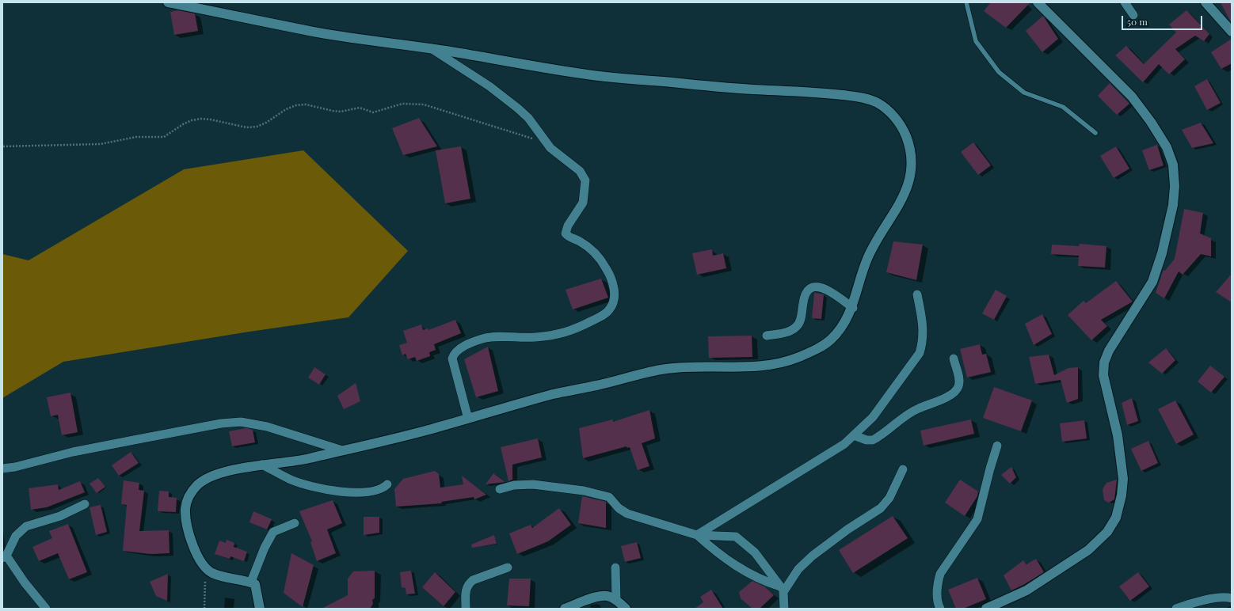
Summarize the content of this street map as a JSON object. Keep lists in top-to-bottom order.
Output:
{
  "scale_bar": "50 m"
}
